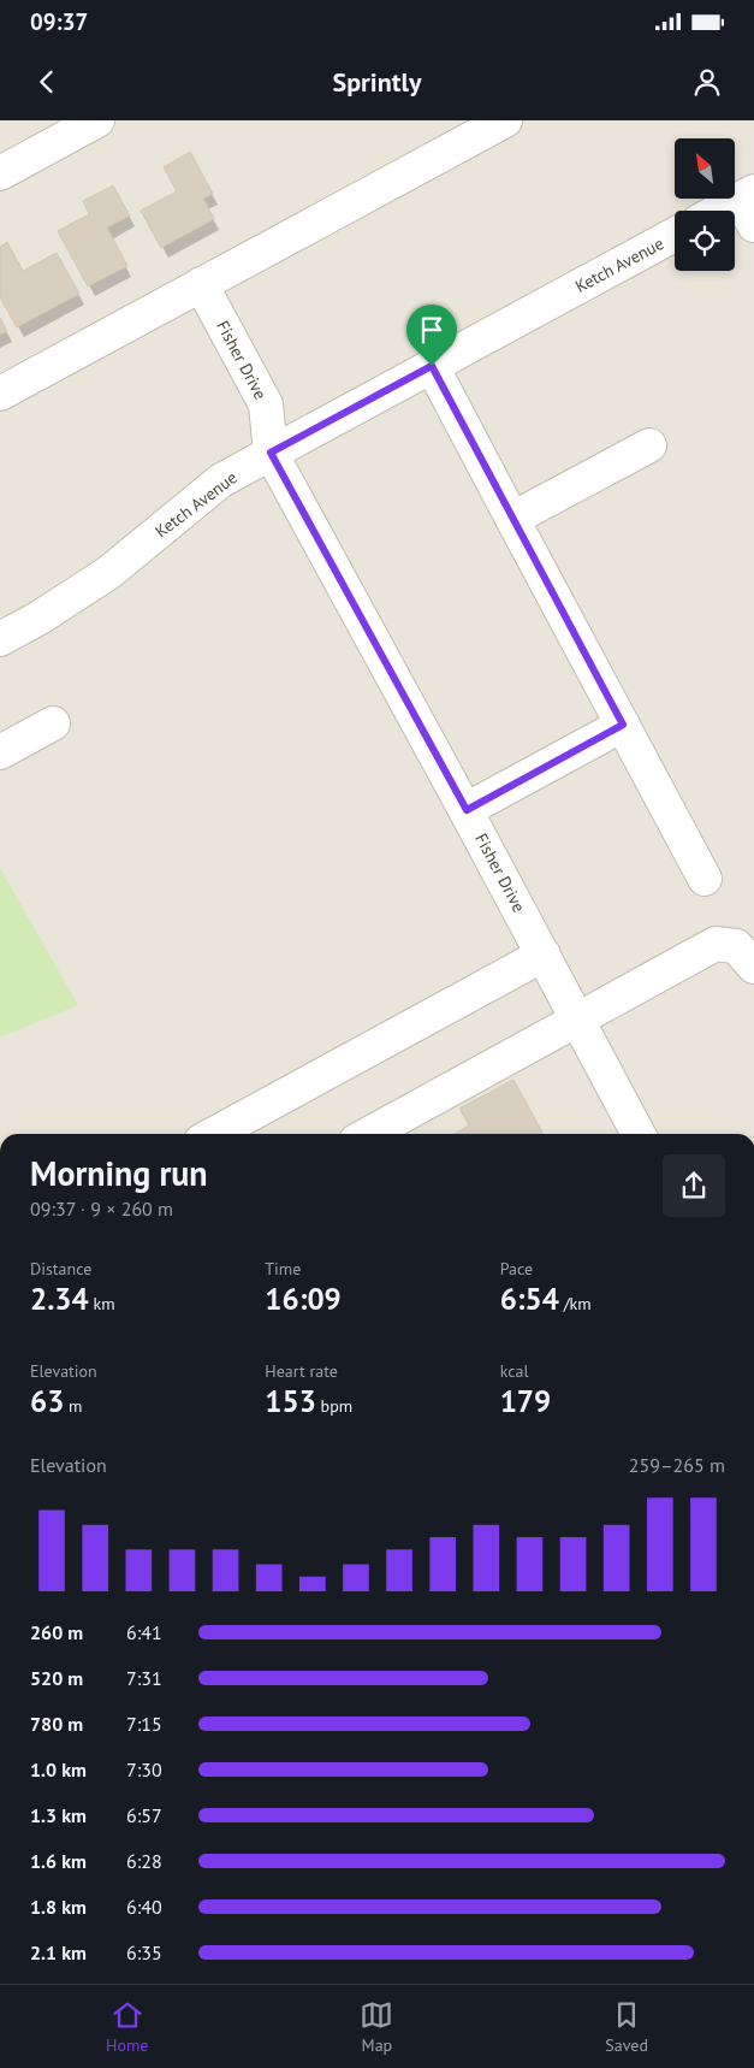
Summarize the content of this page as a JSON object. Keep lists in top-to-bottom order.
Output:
{
  "streets": {
    "street": ["Ketch Avenue", "Fisher Drive"]
  },
  "crossings": [
    ["Ketch Avenue", "Fisher Drive"]
  ],
  "north": "top left",
  "page": {
    "status": "09:37",
    "header": "Sprintly",
    "heading": ["Morning run", "09:37 · 9 × 260 m"],
    "stats": [
      ["Distance", "2.34 km"],
      ["Time", "16:09"],
      ["Pace", "6:54 /km"],
      ["Elevation", "63 m"],
      ["Heart rate", "153 bpm"],
      ["kcal", "179"]
    ],
    "chart": ["Elevation", "259–265 m"],
    "list": [
      {
        "name": "260 m",
        "note": "6:41"
      },
      {
        "name": "520 m",
        "note": "7:31"
      },
      {
        "name": "780 m",
        "note": "7:15"
      },
      {
        "name": "1.0 km",
        "note": "7:30"
      },
      {
        "name": "1.3 km",
        "note": "6:57"
      },
      {
        "name": "1.6 km",
        "note": "6:28"
      },
      {
        "name": "1.8 km",
        "note": "6:40"
      },
      {
        "name": "2.1 km",
        "note": "6:35"
      }
    ],
    "tabs": ["Home", "Map", "Saved"]
  }
}
